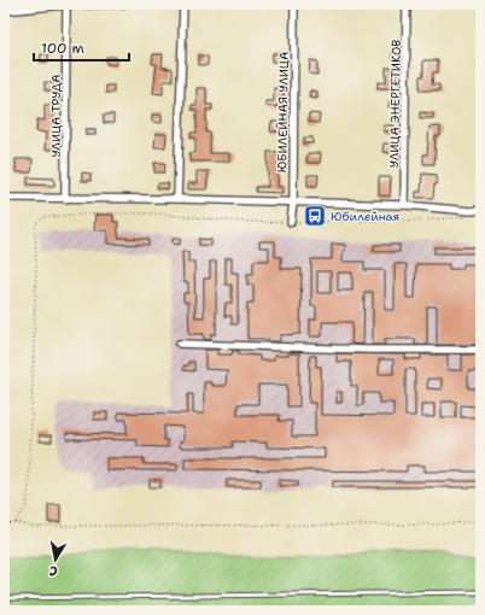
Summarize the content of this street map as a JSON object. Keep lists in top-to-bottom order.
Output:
{
  "streets": {
    "street": ["УЛИЦА ЭНЕРГЕТИКОВ", "ЮБИЛЕЙНАЯ УЛИЦА", "УЛИЦА ТРУДА"]
  },
  "places": {
    "bus stop": ["Юбилейная"]
  },
  "scale_bar": "100 m",
  "north": "bottom"
}
